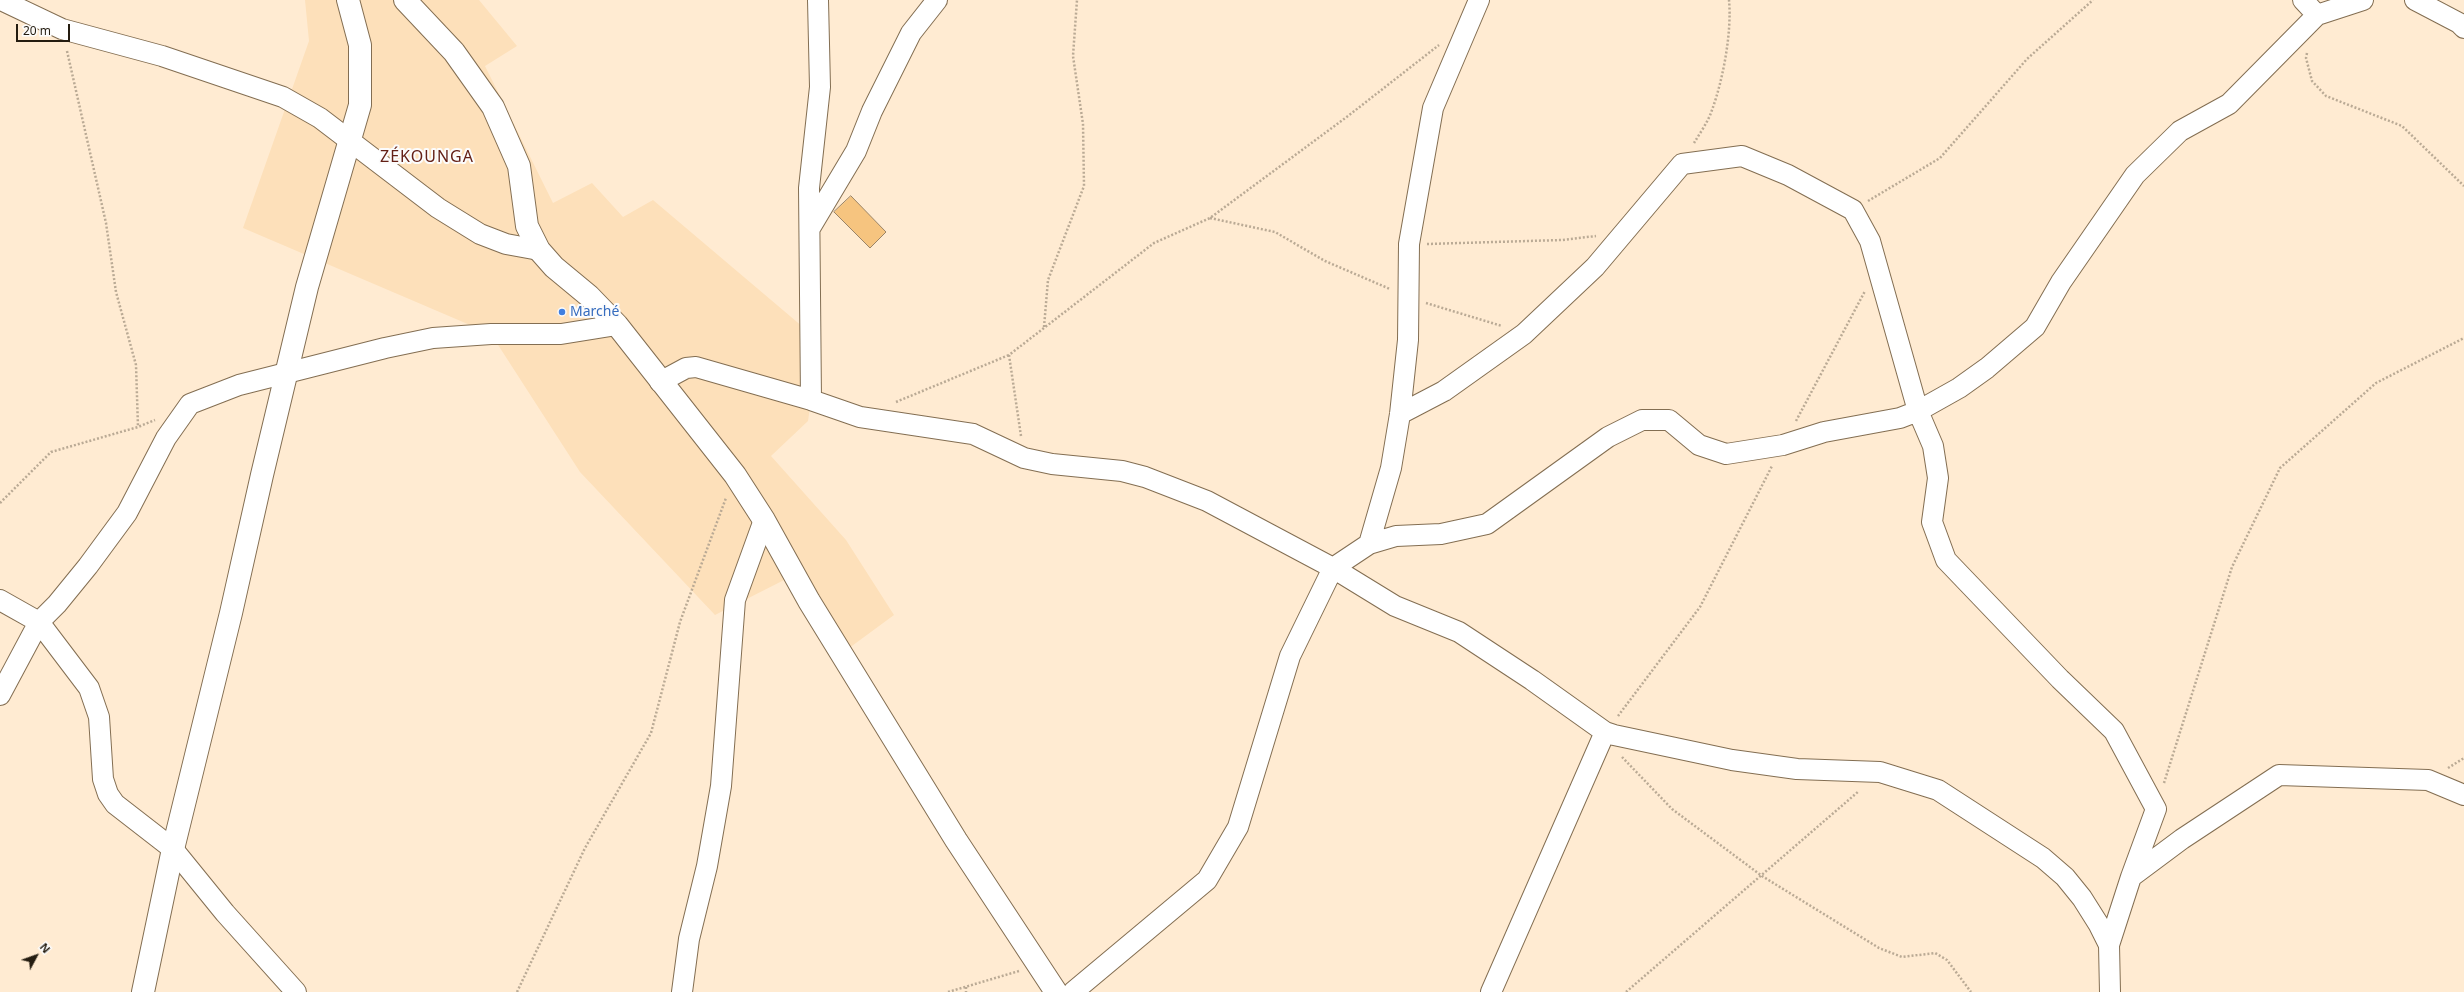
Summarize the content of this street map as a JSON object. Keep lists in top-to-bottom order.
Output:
{
  "districts": ["ZÉKOUNGA"],
  "places": ["Marché"],
  "scale_bar": "20 m",
  "north": "top right"
}
